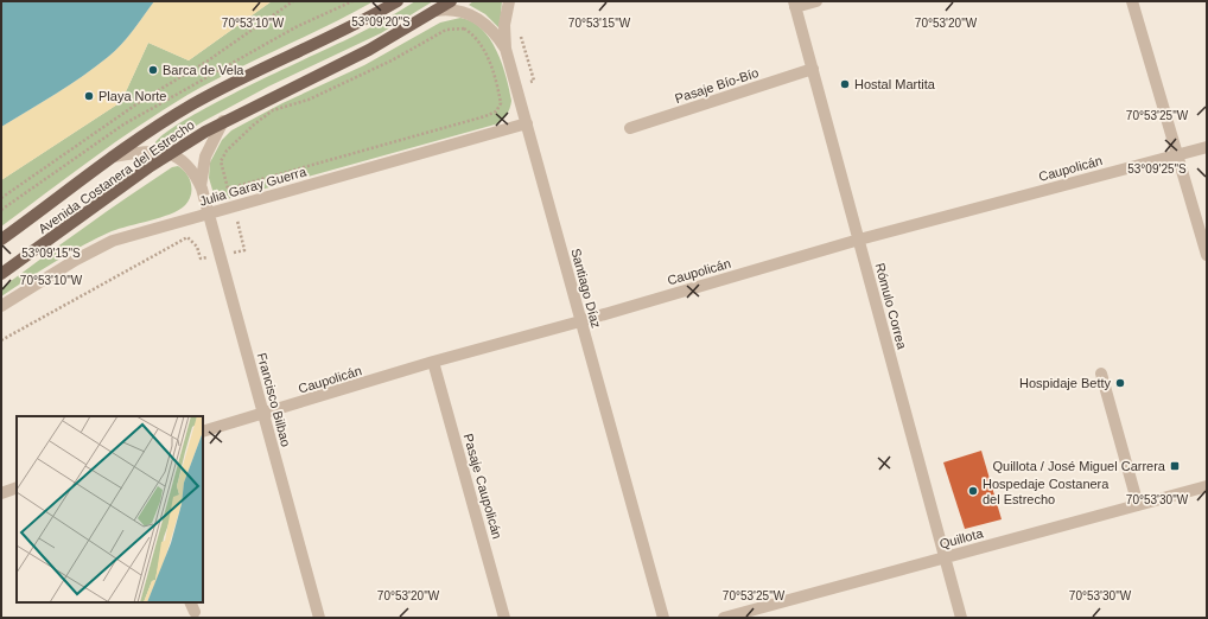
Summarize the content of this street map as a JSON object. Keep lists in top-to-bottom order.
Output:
{
  "streets": {
    "main road": ["Avenida Costanera del Estrecho"],
    "street": [
      "Pasaje Bío-Bío",
      "Caupolicán",
      "Julia Garay Guerra",
      "Santiago Díaz",
      "Rómulo Correa",
      "Francisco Bilbao",
      "Pasaje Caupolicán",
      "Quillota"
    ]
  },
  "crossings": [
    ["Pasaje Bío-Bío", "Rómulo Correa"],
    ["Caupolicán", "Santiago Díaz"],
    ["Caupolicán", "Rómulo Correa"],
    ["Caupolicán", "Francisco Bilbao"],
    ["Caupolicán", "Pasaje Caupolicán"],
    ["Avenida Costanera del Estrecho", "Santiago Díaz"],
    ["Avenida Costanera del Estrecho", "Francisco Bilbao"],
    ["Julia Garay Guerra", "Santiago Díaz"],
    ["Julia Garay Guerra", "Francisco Bilbao"],
    ["Rómulo Correa", "Quillota"]
  ],
  "places": {
    "other": [
      "Barca de Vela",
      "Hostal Martita",
      "Playa Norte",
      "Hospidaje Betty",
      "Hospedaje Costanera del Estrecho"
    ],
    "transit": ["Quillota / José Miguel Carrera"]
  },
  "coordinates": [
    "53°09'20\"S",
    "70°53'10\"W",
    "70°53'15\"W",
    "70°53'20\"W",
    "70°53'25\"W",
    "53°09'25\"S",
    "53°09'15\"S",
    "70°53'30\"W"
  ]
}
